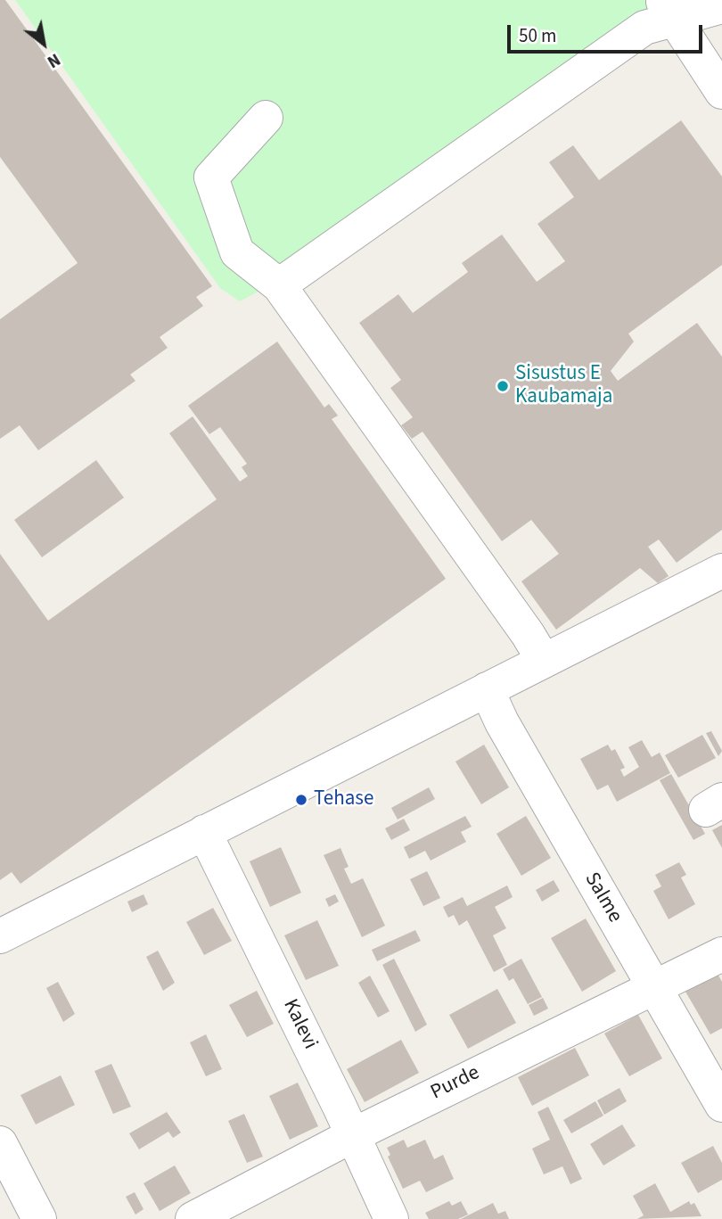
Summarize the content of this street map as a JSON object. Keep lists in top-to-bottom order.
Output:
{
  "streets": {
    "street": ["Salme", "Kalevi", "Purde"]
  },
  "crossings": [
    ["Salme", "Purde"],
    ["Kalevi", "Purde"]
  ],
  "places": ["Sisustus E Kaubamaja", "Tehase"],
  "scale_bar": "50 m",
  "north": "bottom right"
}
